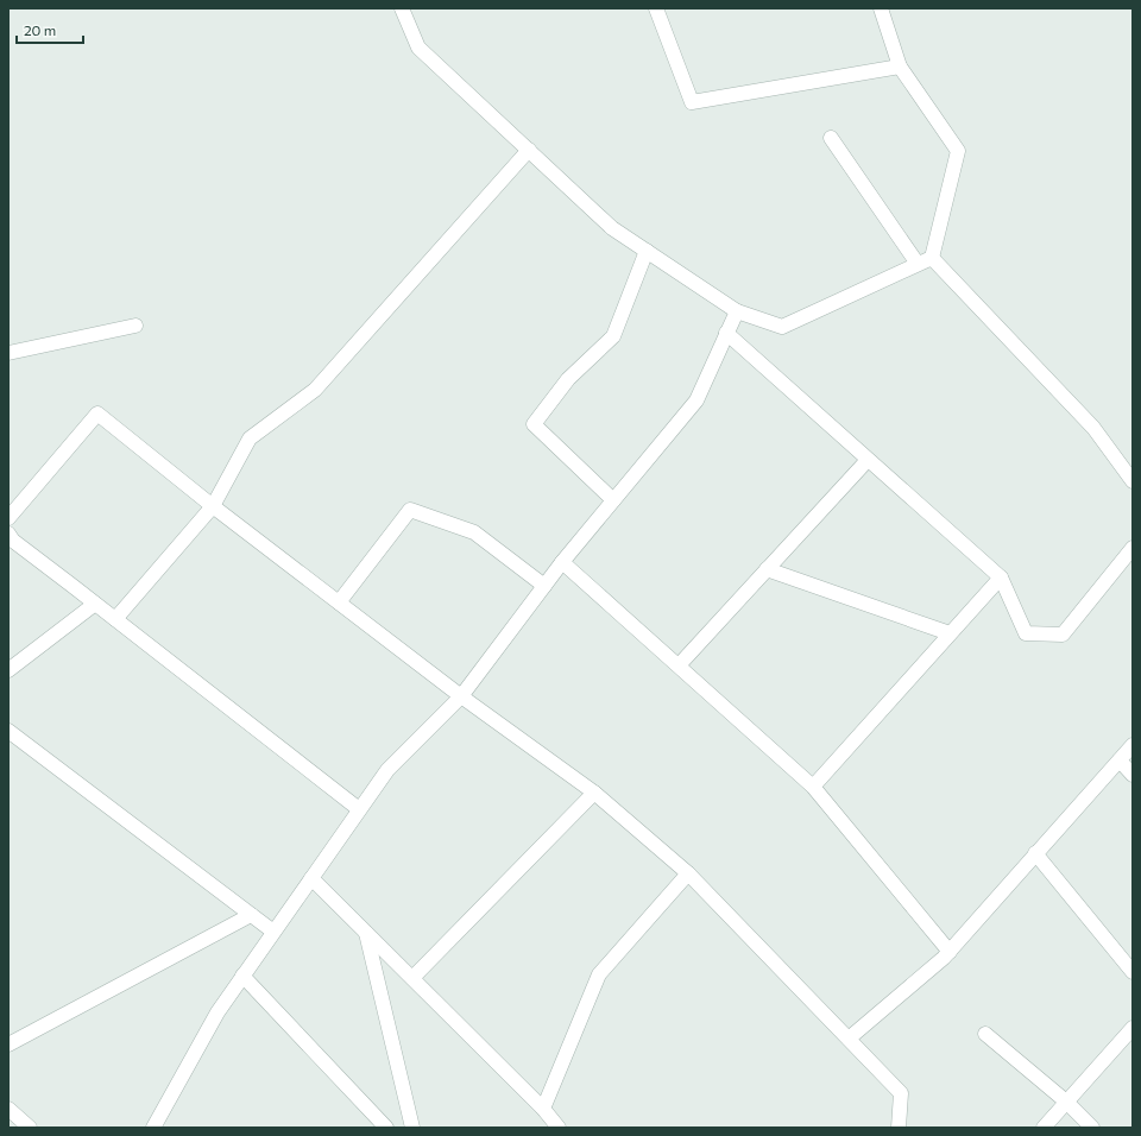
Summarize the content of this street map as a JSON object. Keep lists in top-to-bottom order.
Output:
{
  "scale_bar": "20 m"
}
